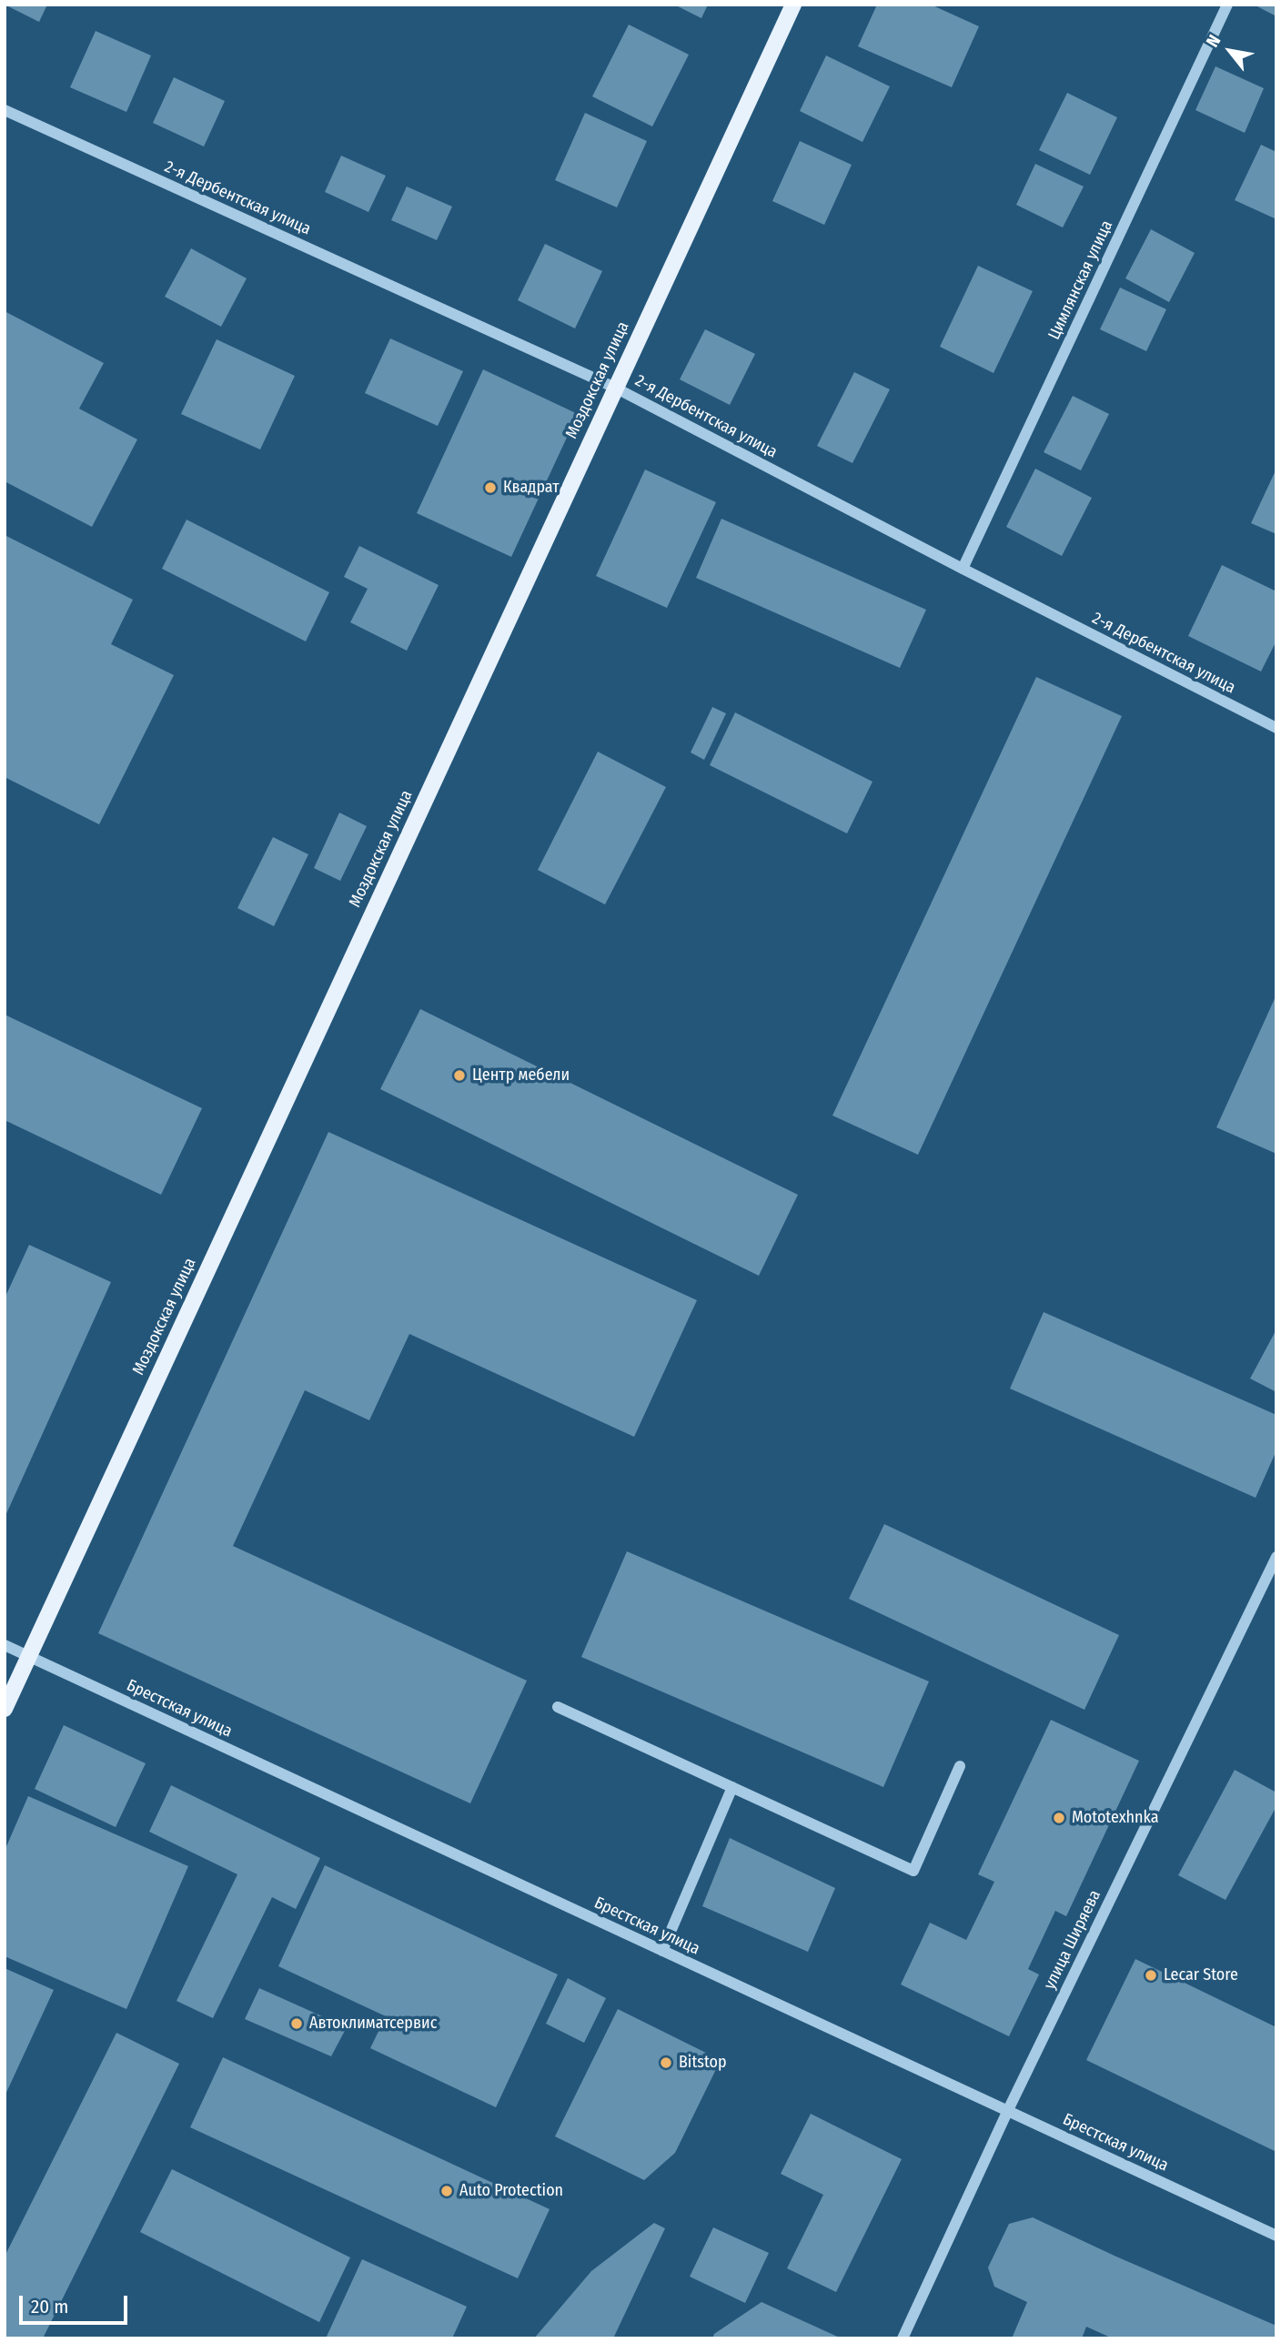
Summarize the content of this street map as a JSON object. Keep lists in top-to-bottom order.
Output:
{
  "streets": {
    "main road": ["Моздокская улица"],
    "street": [
      "2-я Дербентская улица",
      "Цимлянская улица",
      "Брестская улица",
      "улица Ширяева"
    ]
  },
  "crossings": [
    ["2-я Дербентская улица", "Цимлянская улица"],
    ["2-я Дербентская улица", "Моздокская улица"],
    ["Моздокская улица", "Брестская улица"],
    ["Брестская улица", "улица Ширяева"]
  ],
  "places": [
    "Квадрат",
    "Центр мебели",
    "Mototexhnka",
    "Lecar Store",
    "Автоклиматсервис",
    "Bitstop",
    "Auto Protection"
  ],
  "scale_bar": "20 m",
  "north": "top left"
}
